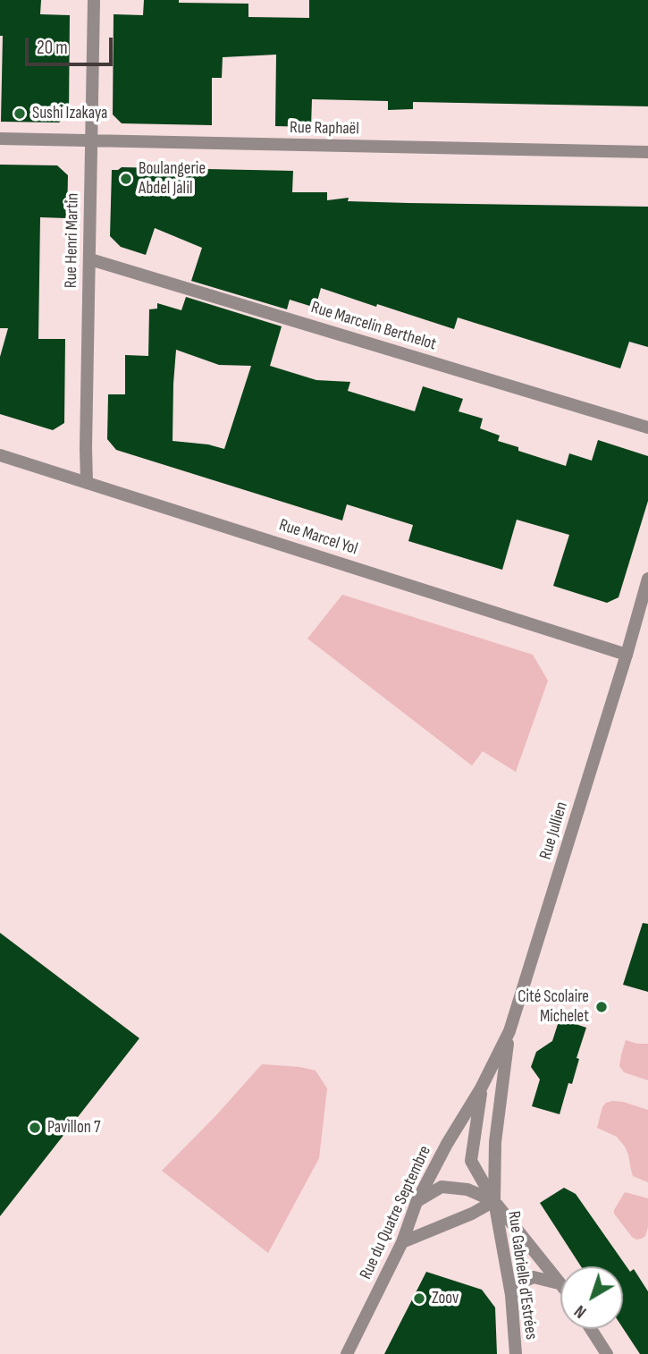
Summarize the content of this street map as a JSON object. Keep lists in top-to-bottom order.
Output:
{
  "streets": {
    "street": [
      "Rue Raphaël",
      "Rue Henri Martin",
      "Rue Marcelin Berthelot",
      "Rue Marcel Yol",
      "Rue Jullien",
      "Rue du Quatre Septembre",
      "Rue Gabrielle d'Estrées"
    ]
  },
  "crossings": [
    ["Rue Raphaël", "Rue Henri Martin"],
    ["Rue Henri Martin", "Rue Marcelin Berthelot"],
    ["Rue Henri Martin", "Rue Marcel Yol"],
    ["Rue Marcel Yol", "Rue Jullien"],
    ["Rue Jullien", "Rue du Quatre Septembre"]
  ],
  "places": [
    "Sushi Izakaya",
    "Boulangerie Abdel Jalil",
    "Cité Scolaire Michelet",
    "Pavillon 7",
    "Zoov"
  ],
  "scale_bar": "20 m",
  "north": "bottom left"
}
